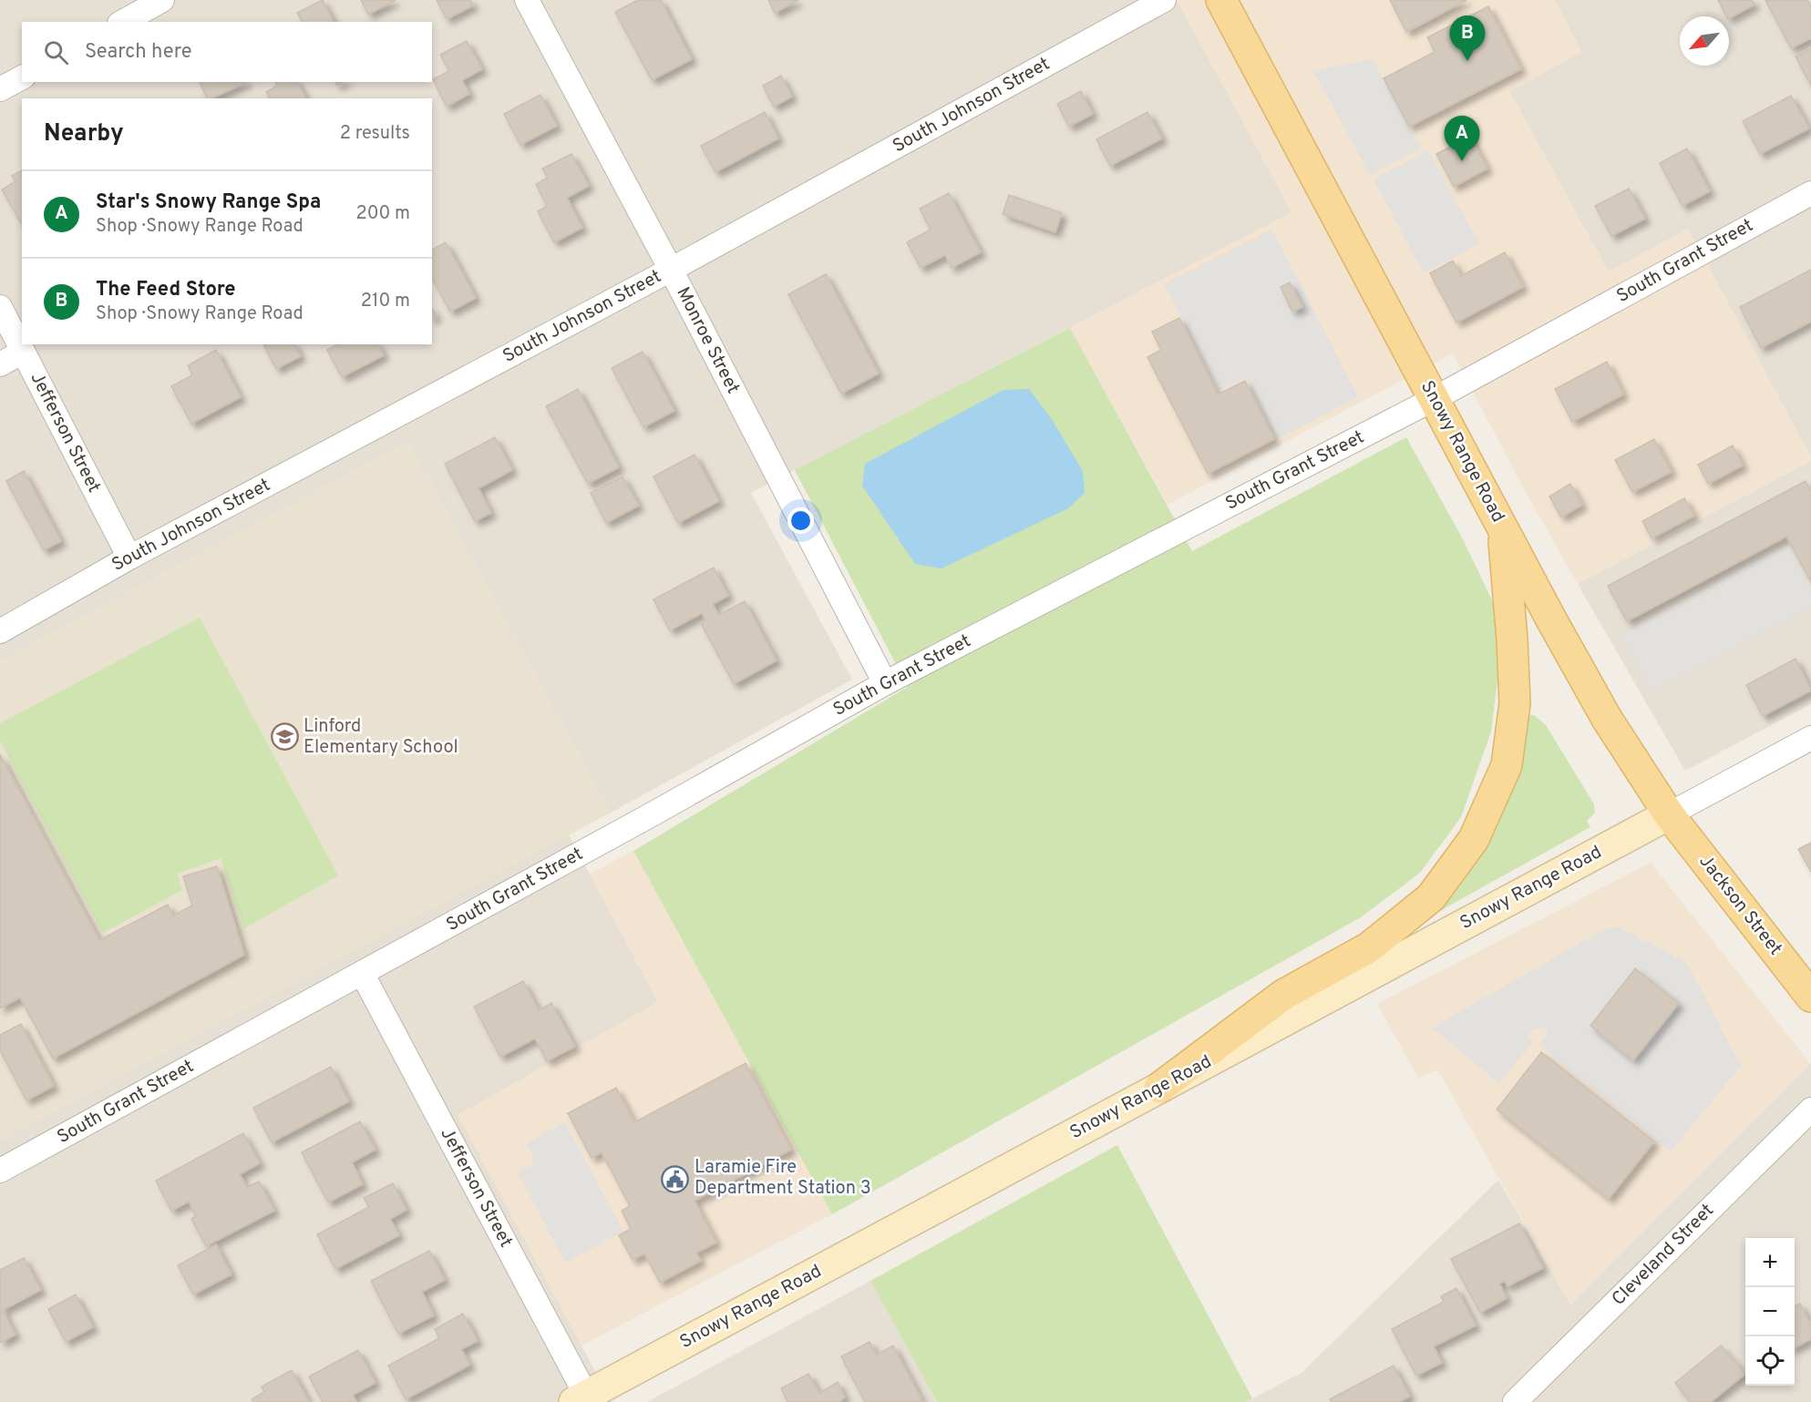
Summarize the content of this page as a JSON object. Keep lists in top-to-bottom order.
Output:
{
  "streets": {
    "main road": ["Snowy Range Road", "Jackson Street"],
    "street": [
      "South Johnson Street",
      "South Grant Street",
      "Monroe Street",
      "Jefferson Street",
      "Cleveland Street"
    ]
  },
  "crossings": [
    ["South Johnson Street", "Monroe Street"],
    ["South Johnson Street", "Jefferson Street"],
    ["South Grant Street", "Monroe Street"],
    ["South Grant Street", "Jefferson Street"],
    ["South Grant Street", "Snowy Range Road"],
    ["Jefferson Street", "Snowy Range Road"],
    ["Snowy Range Road", "Jackson Street"]
  ],
  "places": {
    "school or university": ["Linford Elementary School"],
    "public building": ["Laramie Fire Department Station 3"]
  },
  "north": "bottom left",
  "page": {
    "pins": ["B", "A"],
    "search": "Search here",
    "heading": ["Nearby", "2 results"],
    "list": [
      {
        "mark": "A",
        "name": "Star's Snowy Range Spa",
        "note": "Shop · Snowy Range Road",
        "value": "200 m"
      },
      {
        "mark": "B",
        "name": "The Feed Store",
        "note": "Shop · Snowy Range Road",
        "value": "210 m"
      }
    ],
    "map_buttons": ["+", "−"]
  }
}
